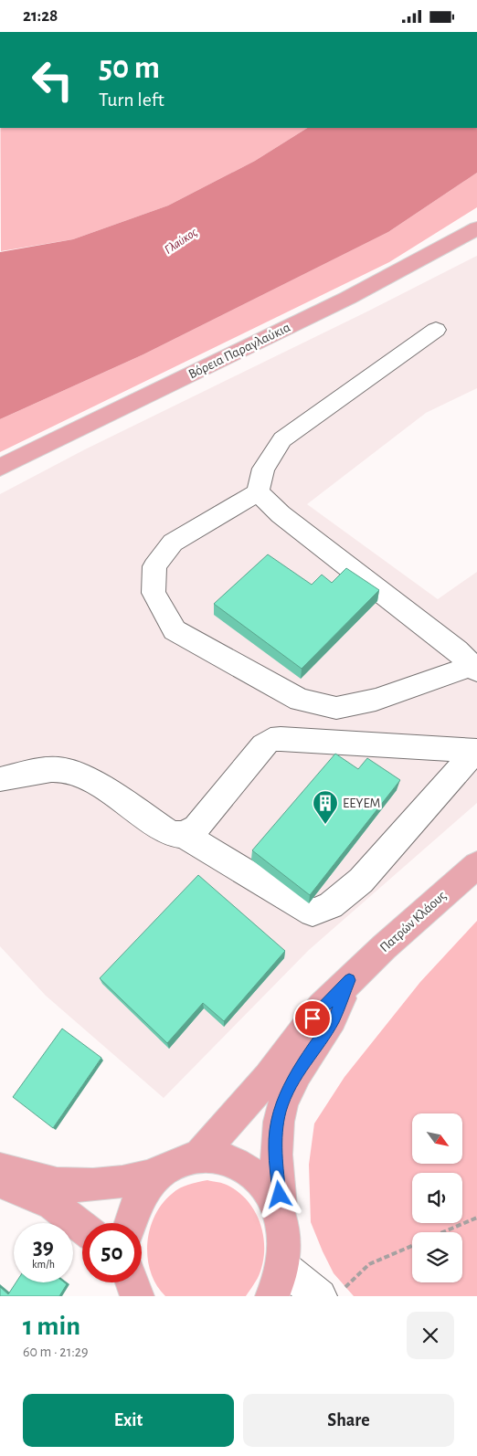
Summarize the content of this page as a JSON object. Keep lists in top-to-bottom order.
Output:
{
  "streets": {
    "main road": ["Βόρεια Παραγλαύκια", "Πατρών Κλάους"]
  },
  "water": ["Γλαύκος"],
  "places": {
    "building": ["EEYEM"]
  },
  "north": "bottom right",
  "page": {
    "status": "21:28",
    "turn": ["50 m", "Turn left"],
    "speed": "39 km/h",
    "limit": "50",
    "heading": ["1 min", "60 m · 21:29"],
    "buttons": ["Exit", "Share"]
  }
}
